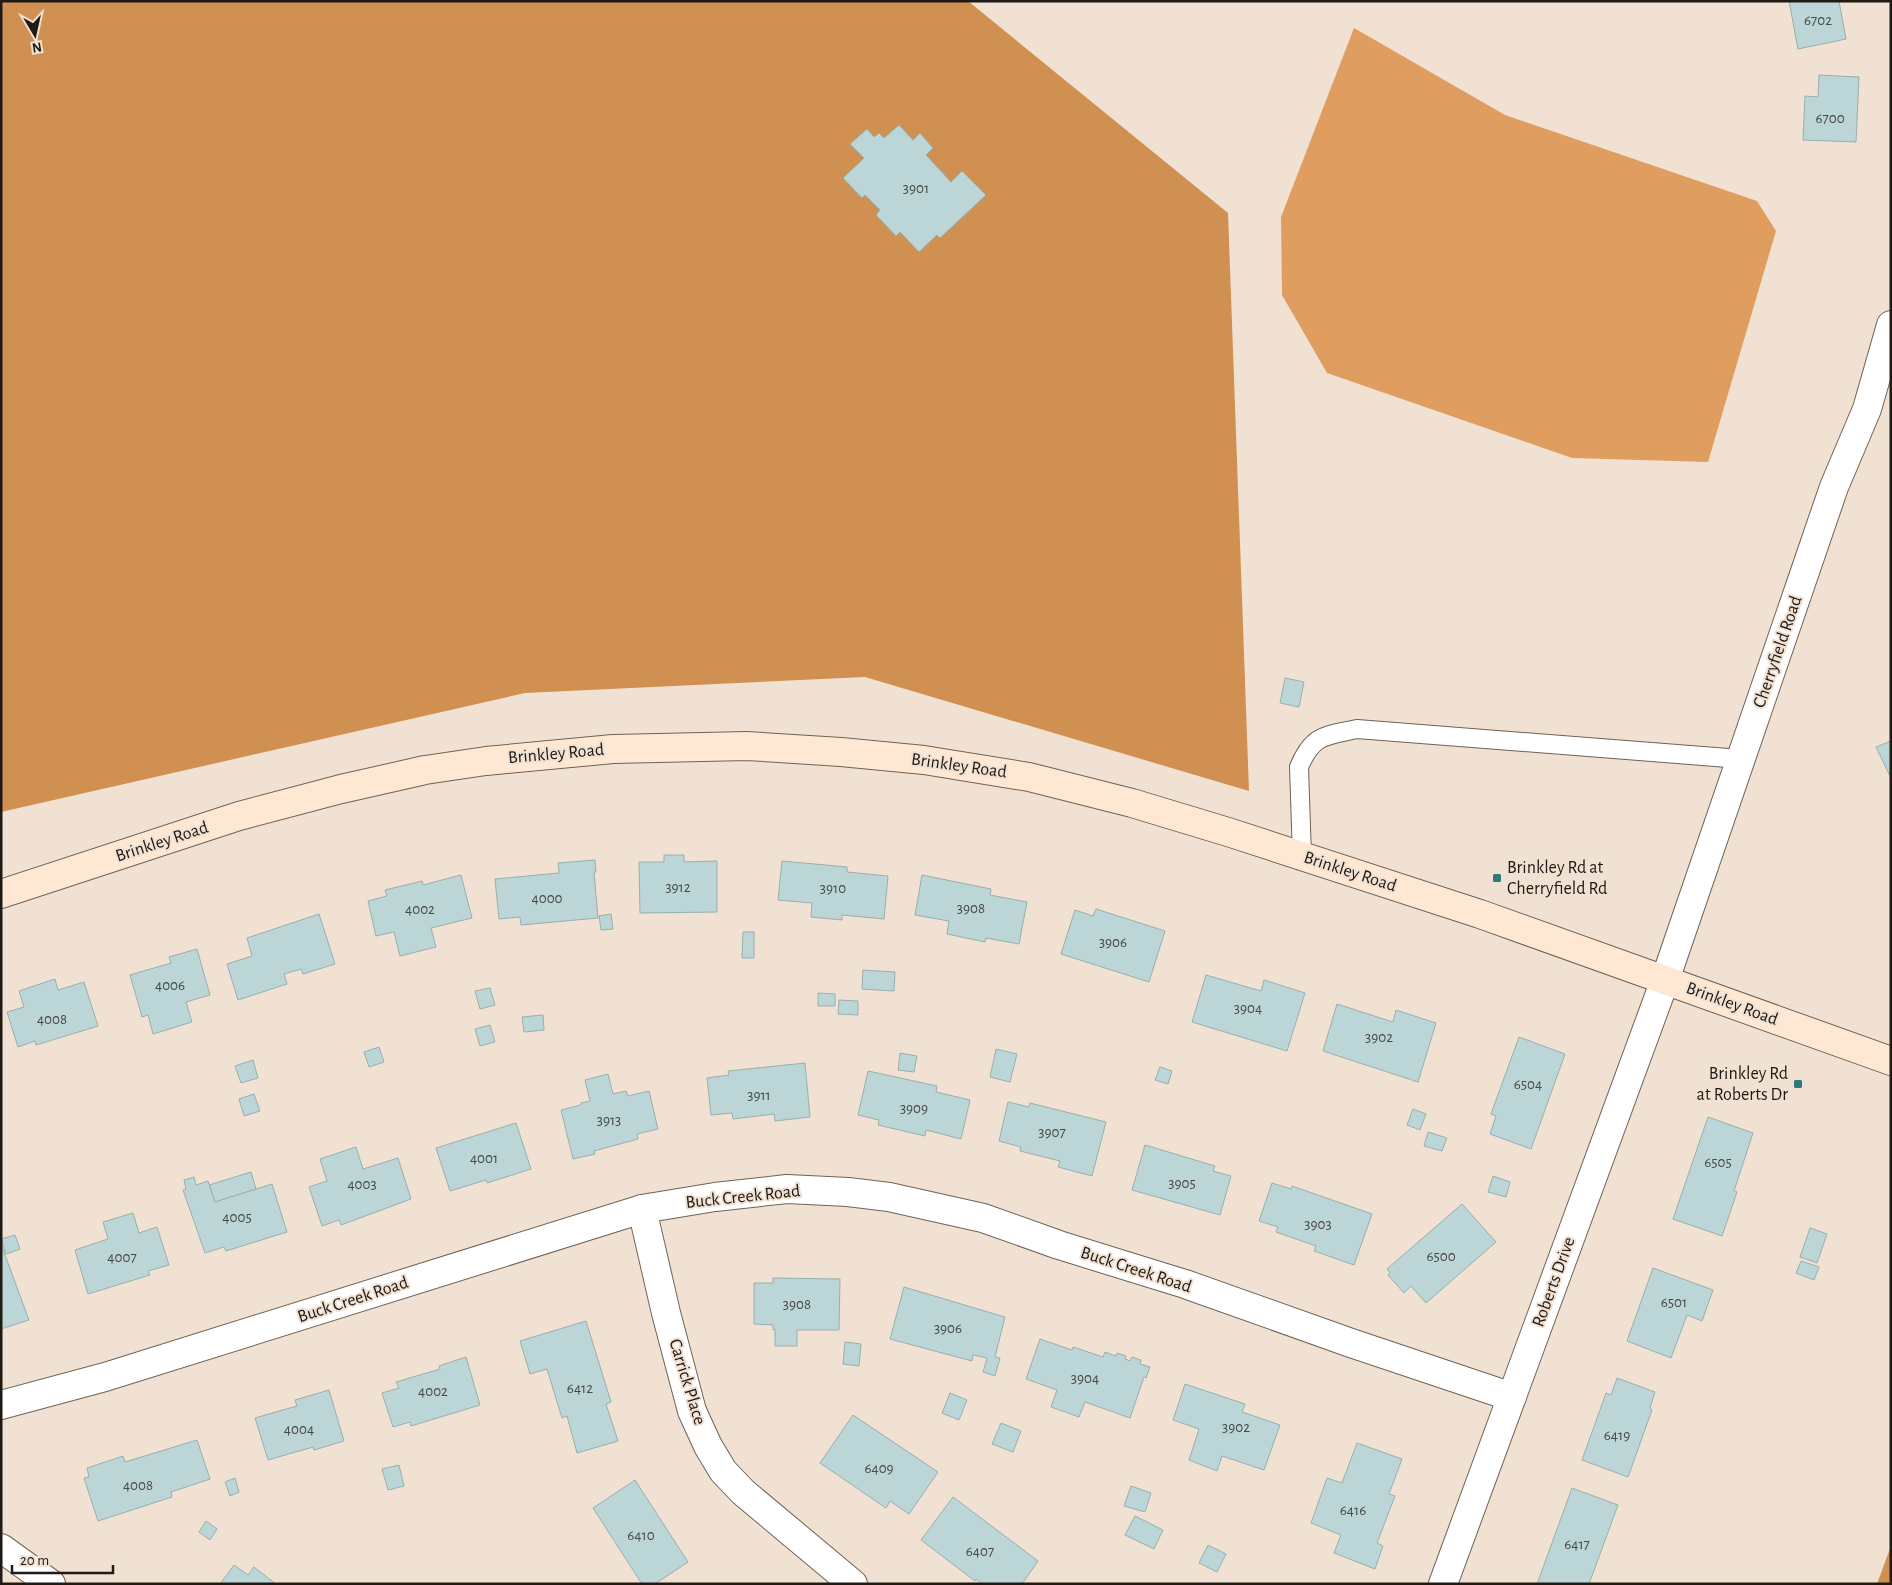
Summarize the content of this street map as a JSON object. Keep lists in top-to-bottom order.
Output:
{
  "streets": {
    "main road": ["Brinkley Road"],
    "street": [
      "Cherryfield Road",
      "Buck Creek Road",
      "Roberts Drive",
      "Carrick Place"
    ]
  },
  "crossings": [
    ["Cherryfield Road", "Brinkley Road"],
    ["Cherryfield Road", "Roberts Drive"],
    ["Brinkley Road", "Roberts Drive"],
    ["Buck Creek Road", "Roberts Drive"],
    ["Buck Creek Road", "Carrick Place"]
  ],
  "places": {
    "transit": ["Brinkley Rd at Cherryfield Rd", "Brinkley Rd at Roberts Dr"]
  },
  "house_numbers": [
    "6702",
    "6700",
    "3901",
    "3912",
    "3910",
    "4000",
    "3908",
    "4002",
    "3906",
    "4006",
    "3904",
    "4008",
    "3902",
    "6504",
    "3911",
    "3909",
    "3913",
    "3907",
    "4001",
    "6505",
    "3905",
    "4003",
    "4005",
    "3903",
    "6500",
    "4007",
    "6501",
    "3908",
    "3906",
    "3904",
    "6412",
    "4002",
    "3902",
    "4004",
    "6419",
    "6409",
    "4008",
    "6416",
    "6410",
    "6417",
    "6407"
  ],
  "scale_bar": "20 m",
  "north": "bottom"
}
